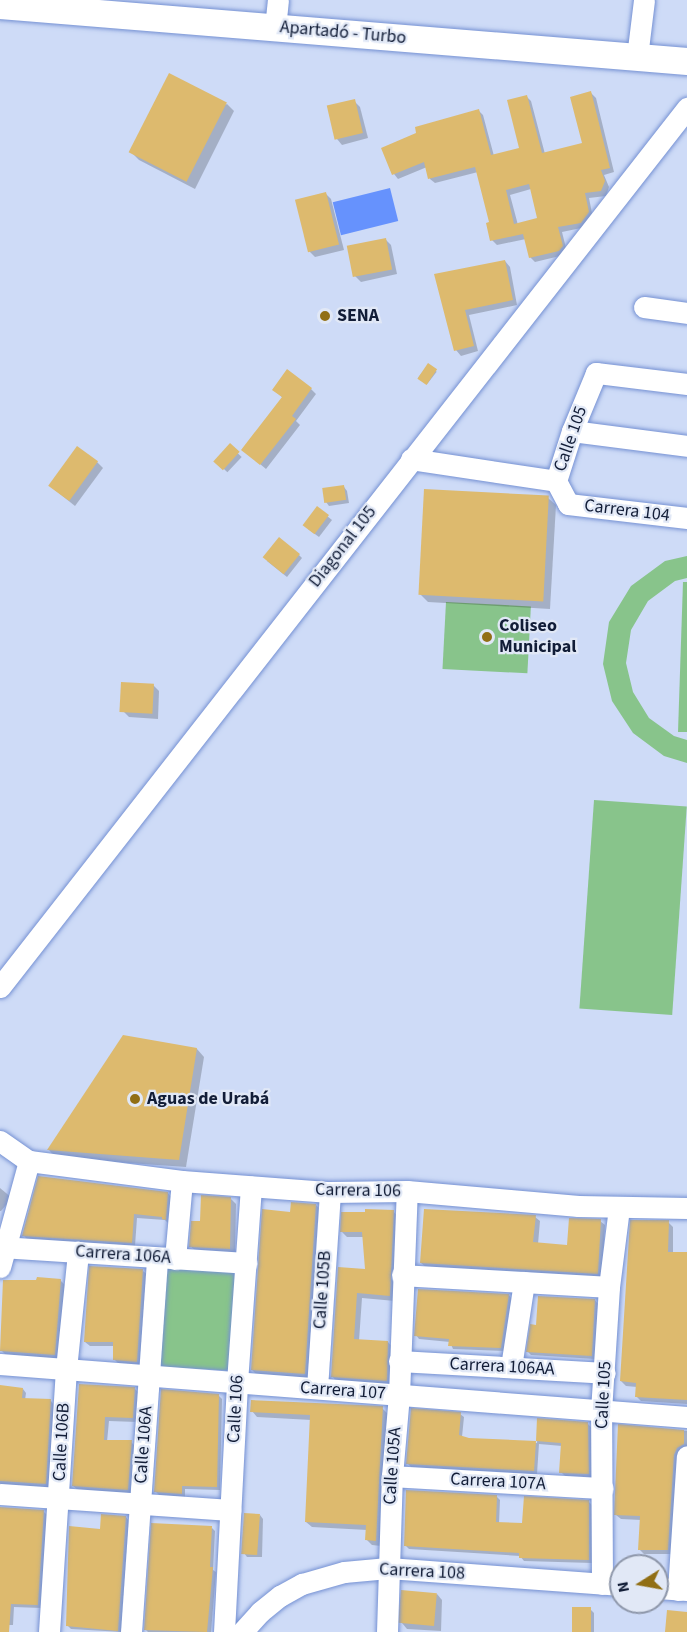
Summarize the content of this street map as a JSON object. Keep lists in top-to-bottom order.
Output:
{
  "streets": {
    "main road": ["Apartadó - Turbo"],
    "street": [
      "Calle 105",
      "Carrera 104",
      "Diagonal 105",
      "Carrera 106",
      "Carrera 106A",
      "Calle 105B",
      "Carrera 106AA",
      "Carrera 107",
      "Calle 106",
      "Calle 106B",
      "Calle 106A",
      "Calle 105A",
      "Carrera 107A",
      "Carrera 108"
    ]
  },
  "crossings": [
    ["Calle 105", "Carrera 104"],
    ["Calle 105", "Carrera 106"],
    ["Calle 105", "Carrera 106AA"],
    ["Calle 105", "Carrera 107"],
    ["Calle 105", "Carrera 107A"],
    ["Carrera 106", "Calle 105B"],
    ["Carrera 106", "Calle 106"],
    ["Carrera 106", "Calle 106A"],
    ["Carrera 106", "Calle 105A"],
    ["Carrera 106A", "Calle 106"],
    ["Carrera 106A", "Calle 106B"],
    ["Carrera 106A", "Calle 106A"],
    ["Calle 105B", "Carrera 107"],
    ["Carrera 106AA", "Calle 105A"],
    ["Carrera 107", "Calle 106"],
    ["Carrera 107", "Calle 106B"],
    ["Carrera 107", "Calle 106A"],
    ["Carrera 107", "Calle 105A"],
    ["Calle 105A", "Carrera 107A"],
    ["Calle 105A", "Carrera 108"]
  ],
  "places": ["SENA", "Coliseo Municipal", "Aguas de Urabá"],
  "north": "left"
}
